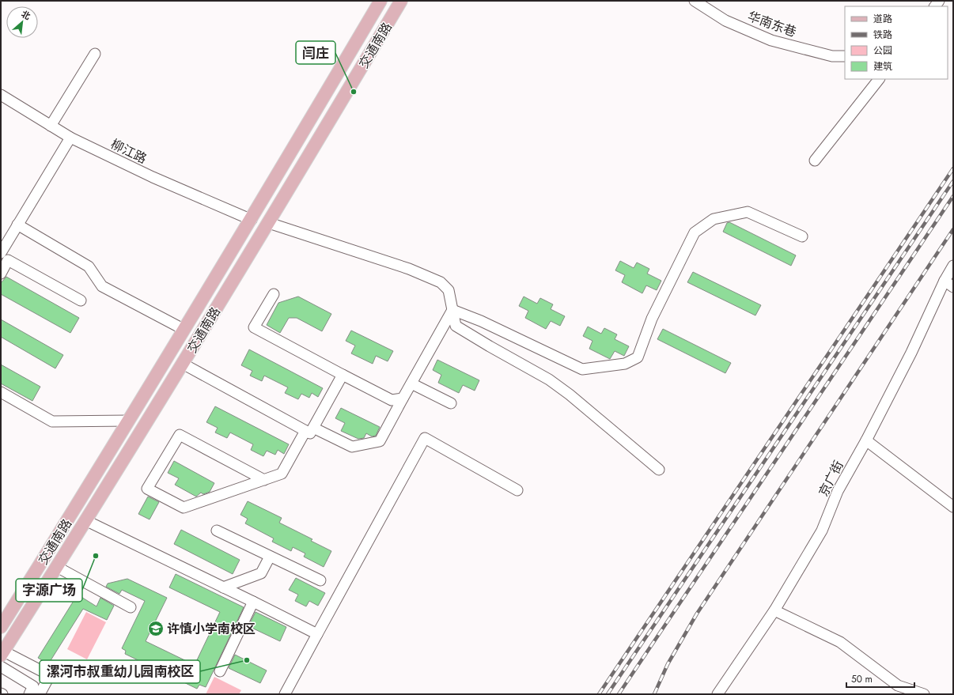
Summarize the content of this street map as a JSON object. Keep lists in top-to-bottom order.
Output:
{
  "streets": {
    "main road": ["交通南路"],
    "street": ["华南东巷", "柳江路", "京广街"]
  },
  "crossings": [
    ["交通南路", "柳江路"]
  ],
  "places": {
    "other": ["闫庄", "字源广场", "漯河市叔重幼儿园南校区"],
    "school or university": ["许慎小学南校区"]
  },
  "legend": [
    "道路",
    "铁路",
    "公园",
    "建筑"
  ],
  "scale_bar": "50 m",
  "north": "top right"
}
